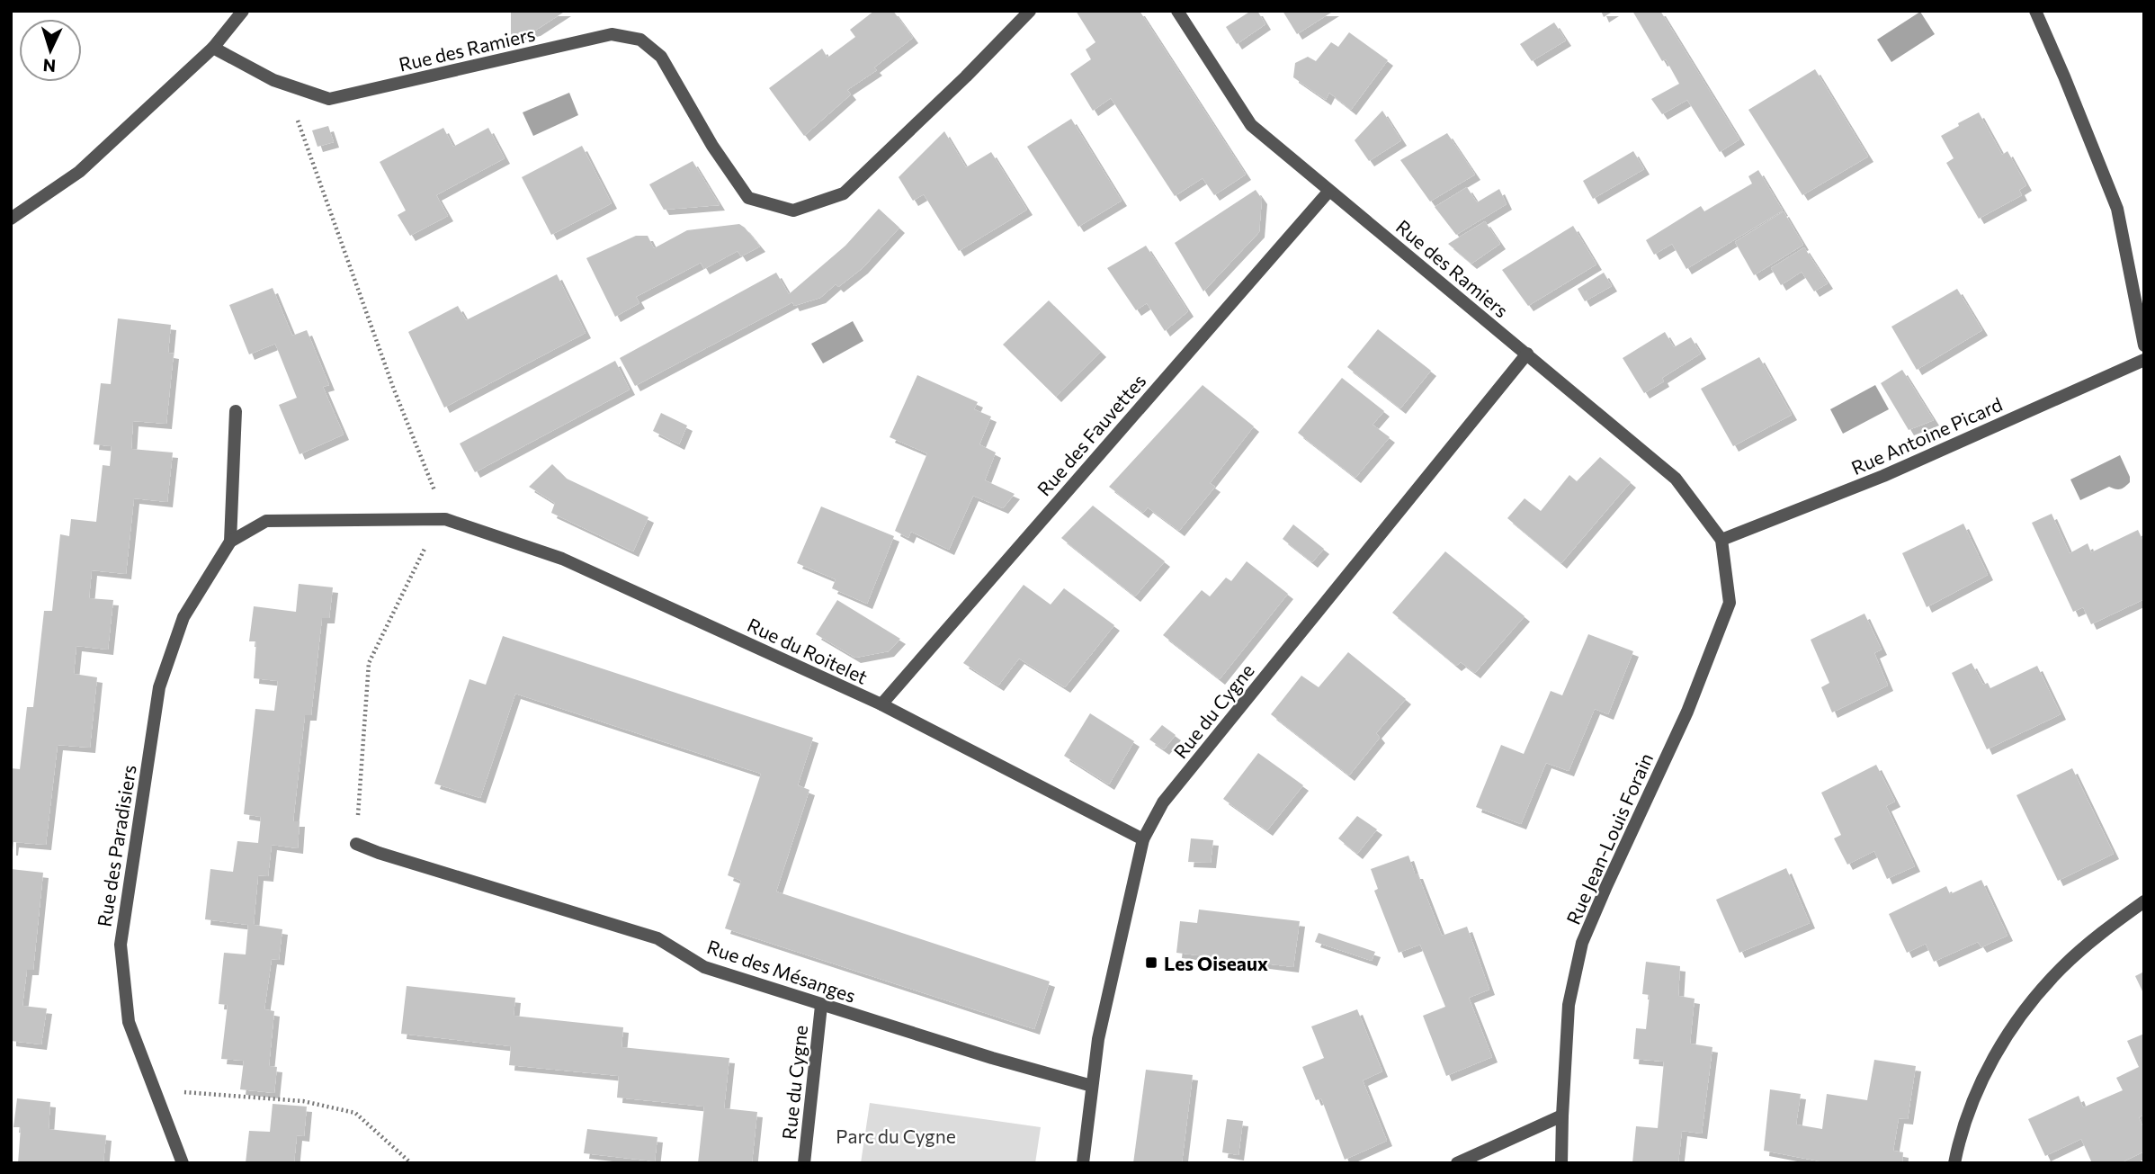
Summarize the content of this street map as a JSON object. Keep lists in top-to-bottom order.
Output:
{
  "streets": {
    "street": [
      "Rue des Ramiers",
      "Rue des Fauvettes",
      "Rue Antoine Picard",
      "Rue du Roitelet",
      "Rue du Cygne",
      "Rue Jean-Louis Forain",
      "Rue des Paradisiers",
      "Rue des Mésanges"
    ]
  },
  "crossings": [
    ["Rue des Ramiers", "Rue des Fauvettes"],
    ["Rue des Ramiers", "Rue Antoine Picard"],
    ["Rue des Ramiers", "Rue du Cygne"],
    ["Rue des Ramiers", "Rue Jean-Louis Forain"],
    ["Rue des Fauvettes", "Rue du Roitelet"],
    ["Rue Antoine Picard", "Rue Jean-Louis Forain"],
    ["Rue du Roitelet", "Rue du Cygne"],
    ["Rue du Roitelet", "Rue des Paradisiers"],
    ["Rue du Cygne", "Rue des Mésanges"]
  ],
  "parks": ["Parc du Cygne"],
  "places": {
    "transit": ["Les Oiseaux"]
  },
  "north": "bottom"
}
